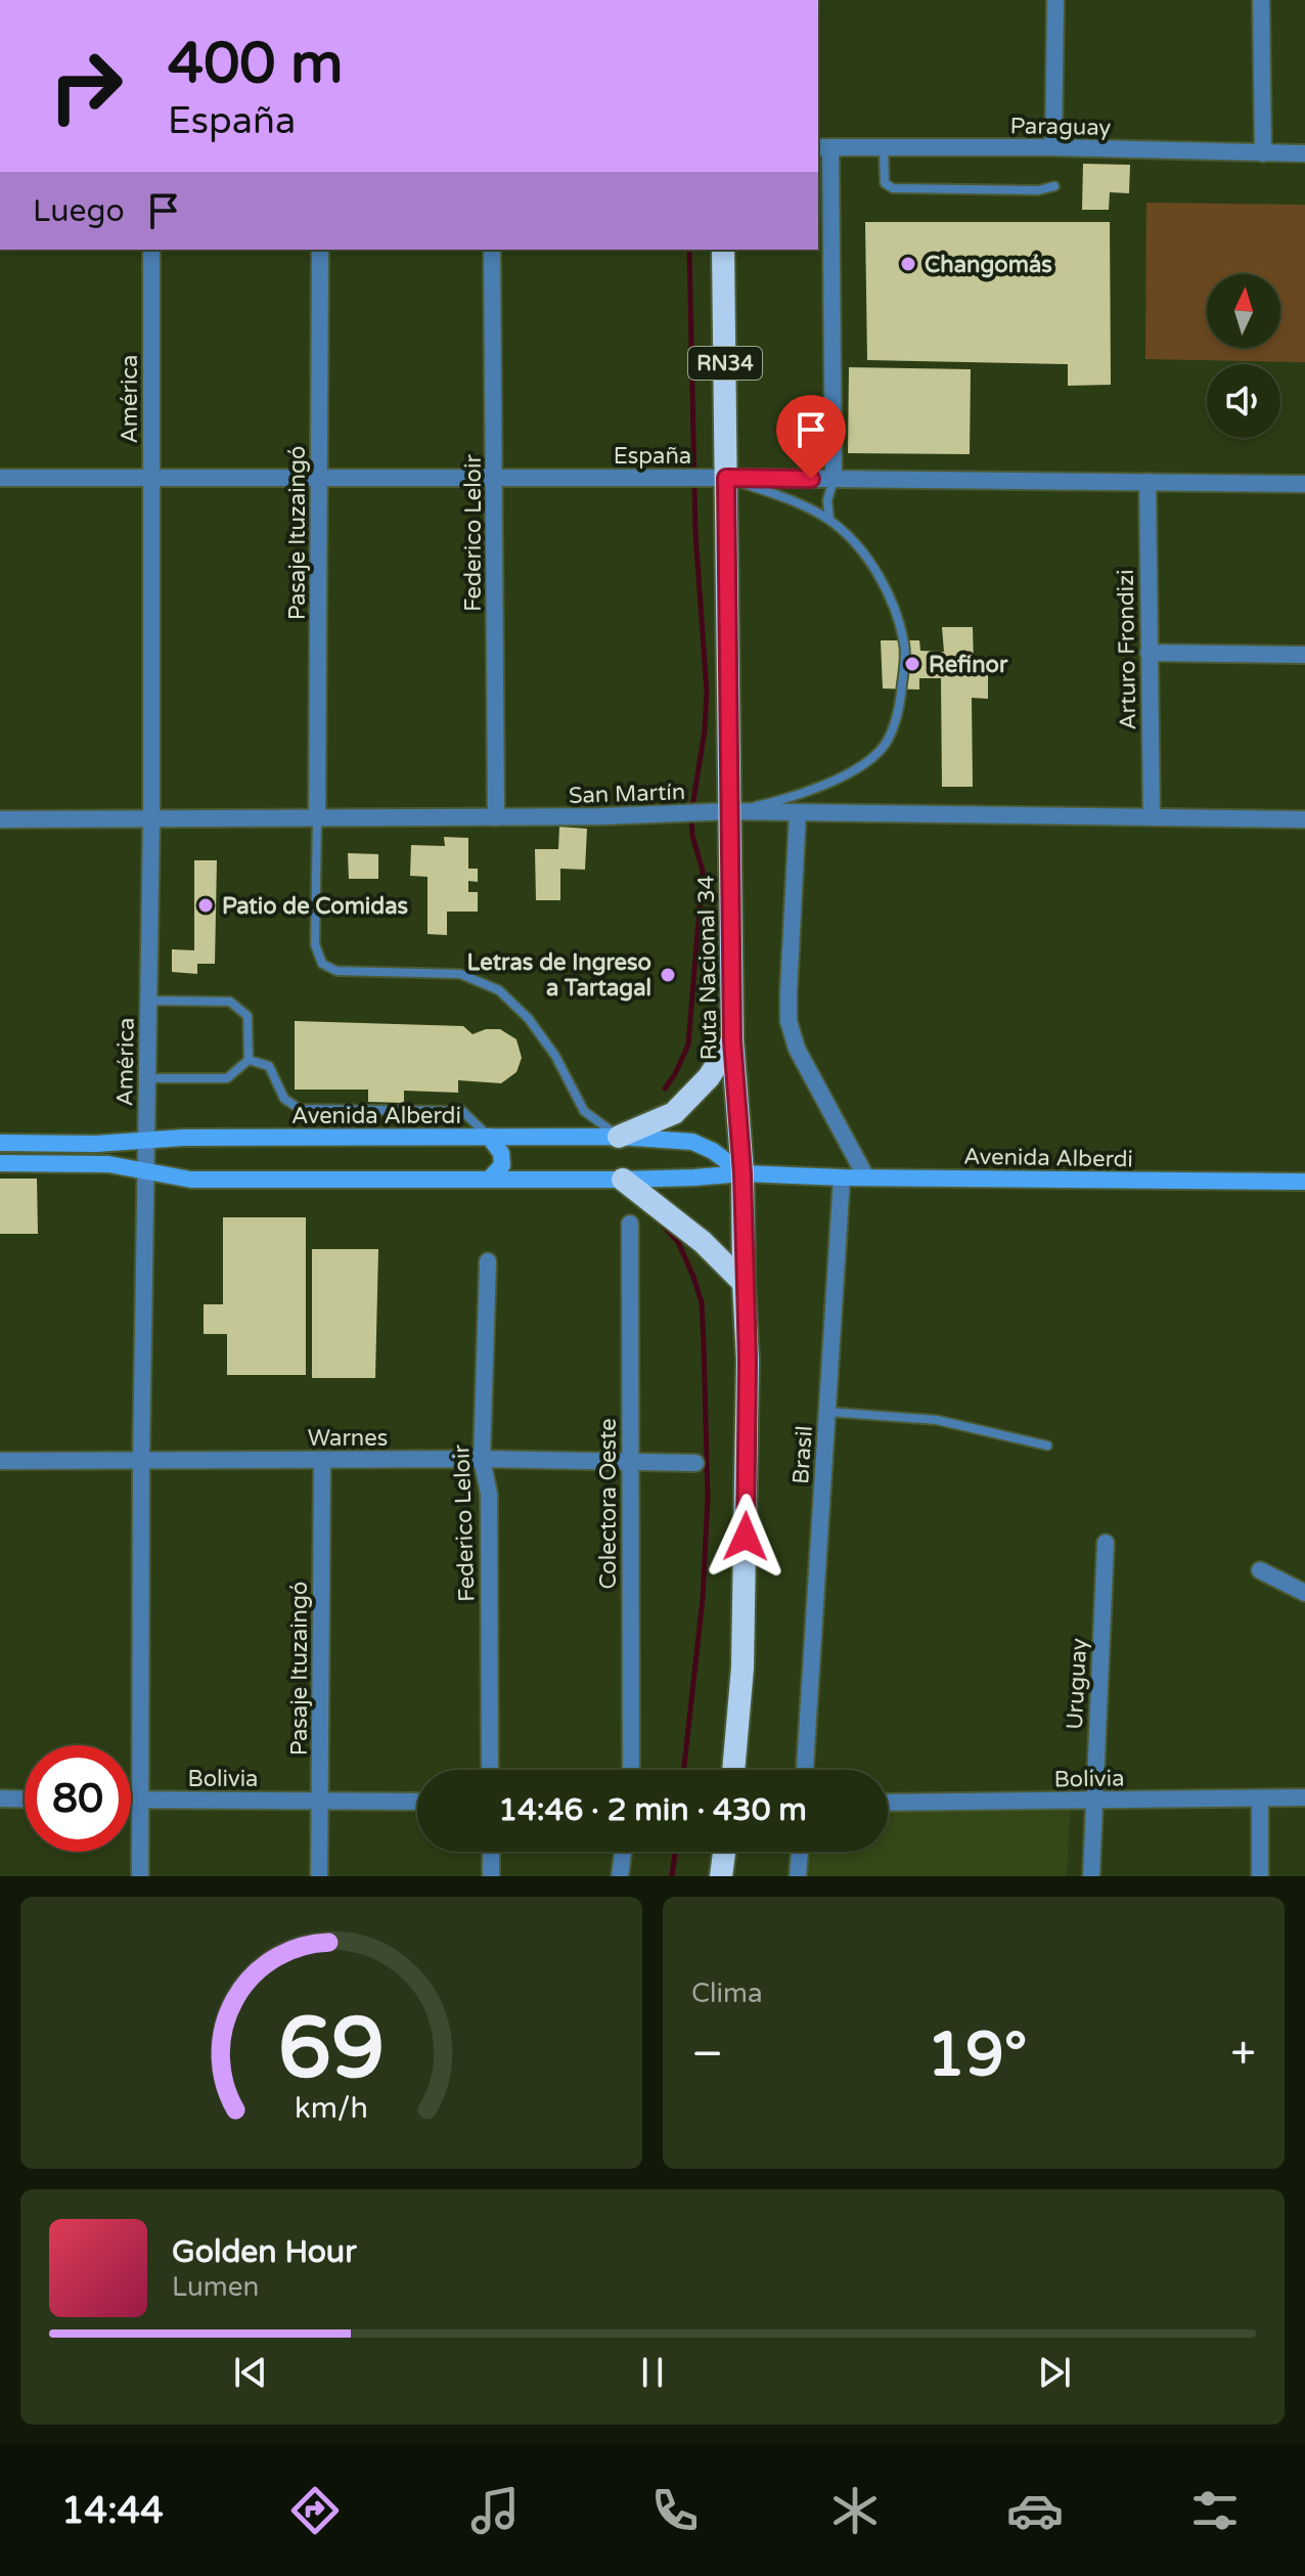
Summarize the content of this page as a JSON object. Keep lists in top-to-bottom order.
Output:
{
  "streets": {
    "highway": ["RN34", "Ruta Nacional 34"],
    "main road": ["Avenida Alberdi"],
    "street": [
      "Paraguay",
      "América",
      "España",
      "Pasaje Ituzaingó",
      "Federico Leloir",
      "Arturo Frondizi",
      "San Martín",
      "Warnes",
      "Brasil",
      "Colectora Oeste",
      "Uruguay",
      "Bolivia"
    ]
  },
  "crossings": [
    ["América", "España"],
    ["América", "San Martín"],
    ["América", "Avenida Alberdi"],
    ["América", "Warnes"],
    ["América", "Bolivia"],
    ["España", "Pasaje Ituzaingó"],
    ["España", "Federico Leloir"],
    ["España", "Arturo Frondizi"],
    ["España", "Ruta Nacional 34"],
    ["Pasaje Ituzaingó", "San Martín"],
    ["Pasaje Ituzaingó", "Warnes"],
    ["Pasaje Ituzaingó", "Bolivia"],
    ["Federico Leloir", "San Martín"],
    ["Federico Leloir", "Warnes"],
    ["Arturo Frondizi", "San Martín"],
    ["San Martín", "Ruta Nacional 34"],
    ["Ruta Nacional 34", "Avenida Alberdi"],
    ["Avenida Alberdi", "Brasil"],
    ["Warnes", "Colectora Oeste"],
    ["Uruguay", "Bolivia"]
  ],
  "places": [
    "Changomás",
    "Refinor",
    "Patio de Comidas",
    "Letras de Ingreso a Tartagal"
  ],
  "north": "top",
  "page": {
    "turn": ["400 m", "España"],
    "then": "Luego",
    "limit": "80",
    "trip": "14:46 · 2 min · 430 m",
    "tile": "Clima",
    "heat": ["−", "19°", "+"],
    "song": ["Golden Hour", "Lumen"],
    "tabs": "14:44",
    "gauge": ["69", "km/h"]
  }
}
